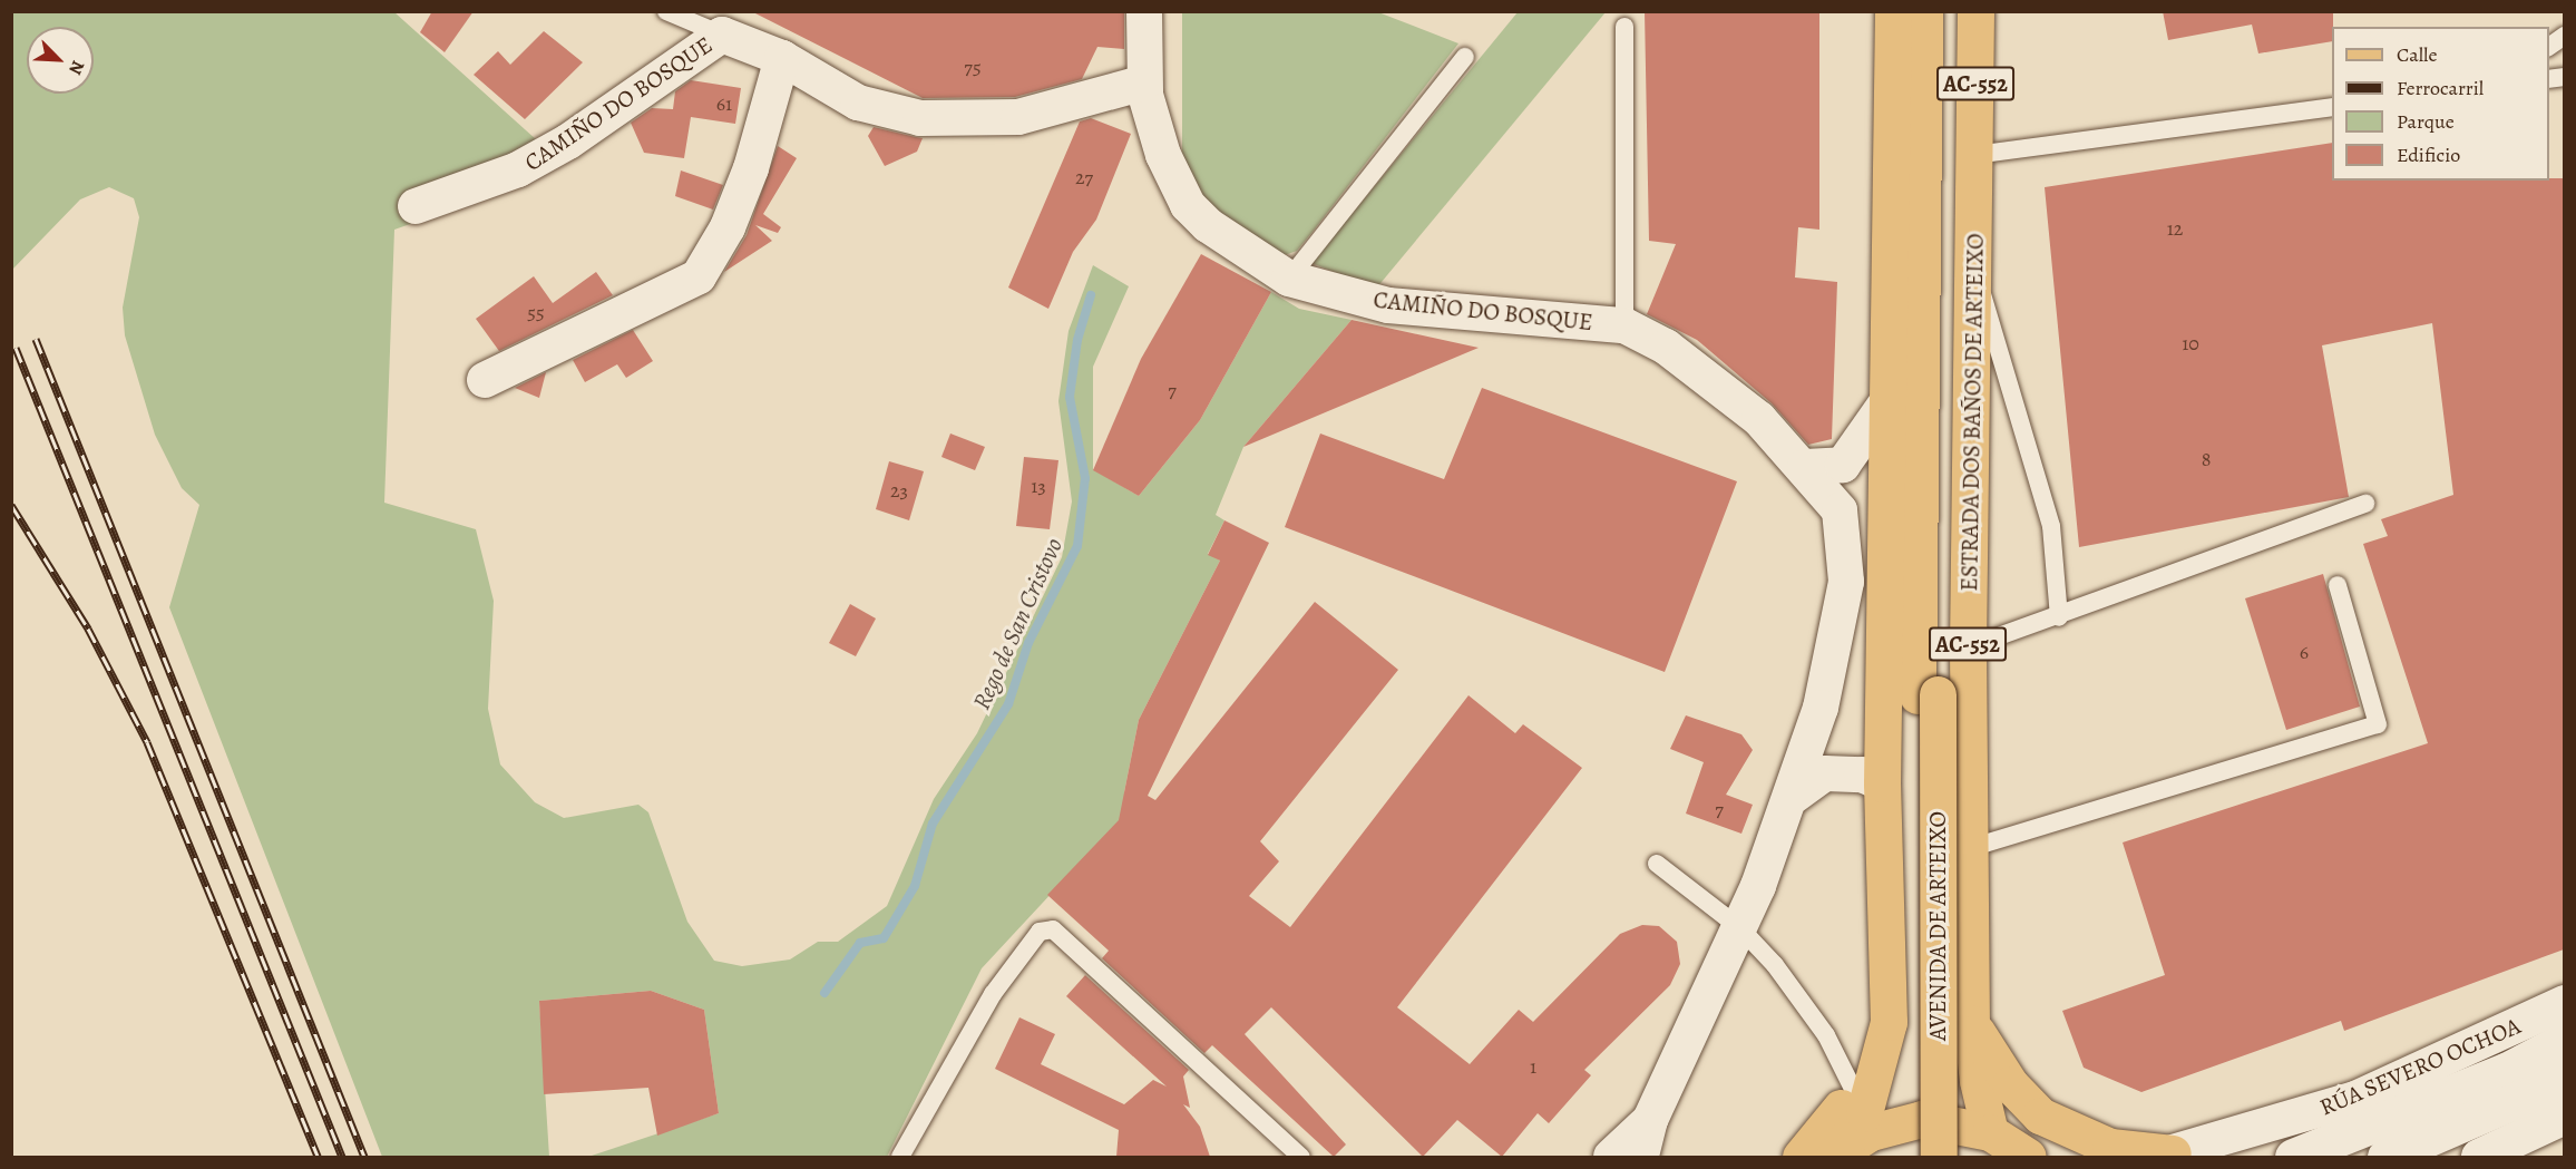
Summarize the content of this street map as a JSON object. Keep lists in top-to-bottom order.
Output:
{
  "streets": {
    "main road": [
      "AC-552",
      "ESTRADA DOS BAÑOS DE ARTEIXO",
      "AVENIDA DE ARTEIXO",
      "RÚA SEVERO OCHOA"
    ],
    "street": ["CAMIÑO DO BOSQUE"]
  },
  "crossings": [
    ["AC-552", "ESTRADA DOS BAÑOS DE ARTEIXO"],
    ["AC-552", "AVENIDA DE ARTEIXO"],
    ["ESTRADA DOS BAÑOS DE ARTEIXO", "AVENIDA DE ARTEIXO"]
  ],
  "water": ["Rego de San Cristovo"],
  "house_numbers": [
    "75",
    "61",
    "27",
    "12",
    "55",
    "10",
    "7",
    "8",
    "13",
    "23",
    "6",
    "7",
    "1"
  ],
  "legend": [
    "Calle",
    "Ferrocarril",
    "Parque",
    "Edificio"
  ],
  "north": "bottom right"
}
